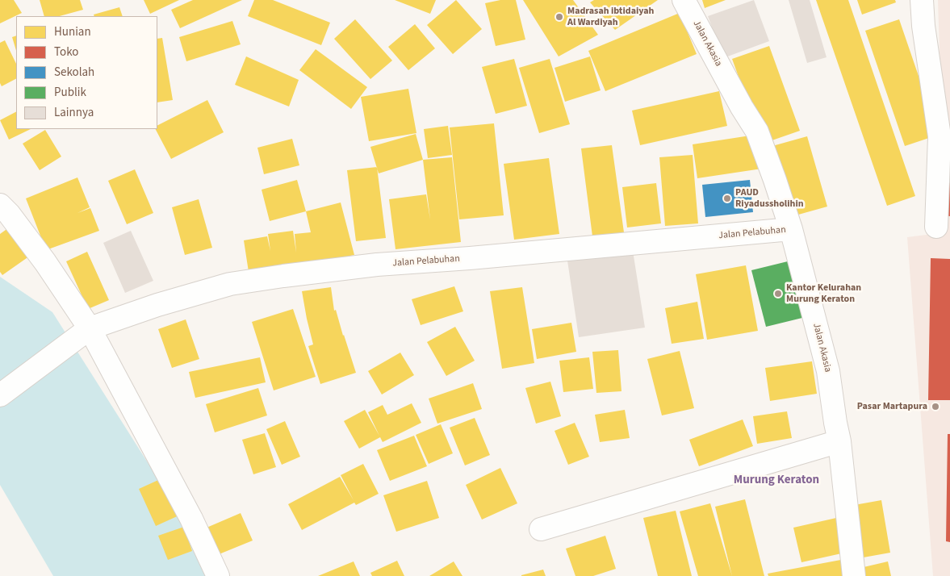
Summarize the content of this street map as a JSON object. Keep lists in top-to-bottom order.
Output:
{
  "streets": {
    "street": ["Jalan Akasia", "Jalan Pelabuhan"]
  },
  "crossings": [
    ["Jalan Akasia", "Jalan Pelabuhan"]
  ],
  "districts": ["Murung Keraton"],
  "places": [
    "Madrasah ibtidaiyah Al Wardiyah",
    "PAUD Riyadussholihin",
    "Kantor Kelurahan Murung Keraton",
    "Pasar Martapura"
  ],
  "legend": [
    "Hunian",
    "Toko",
    "Sekolah",
    "Publik",
    "Lainnya"
  ]
}
